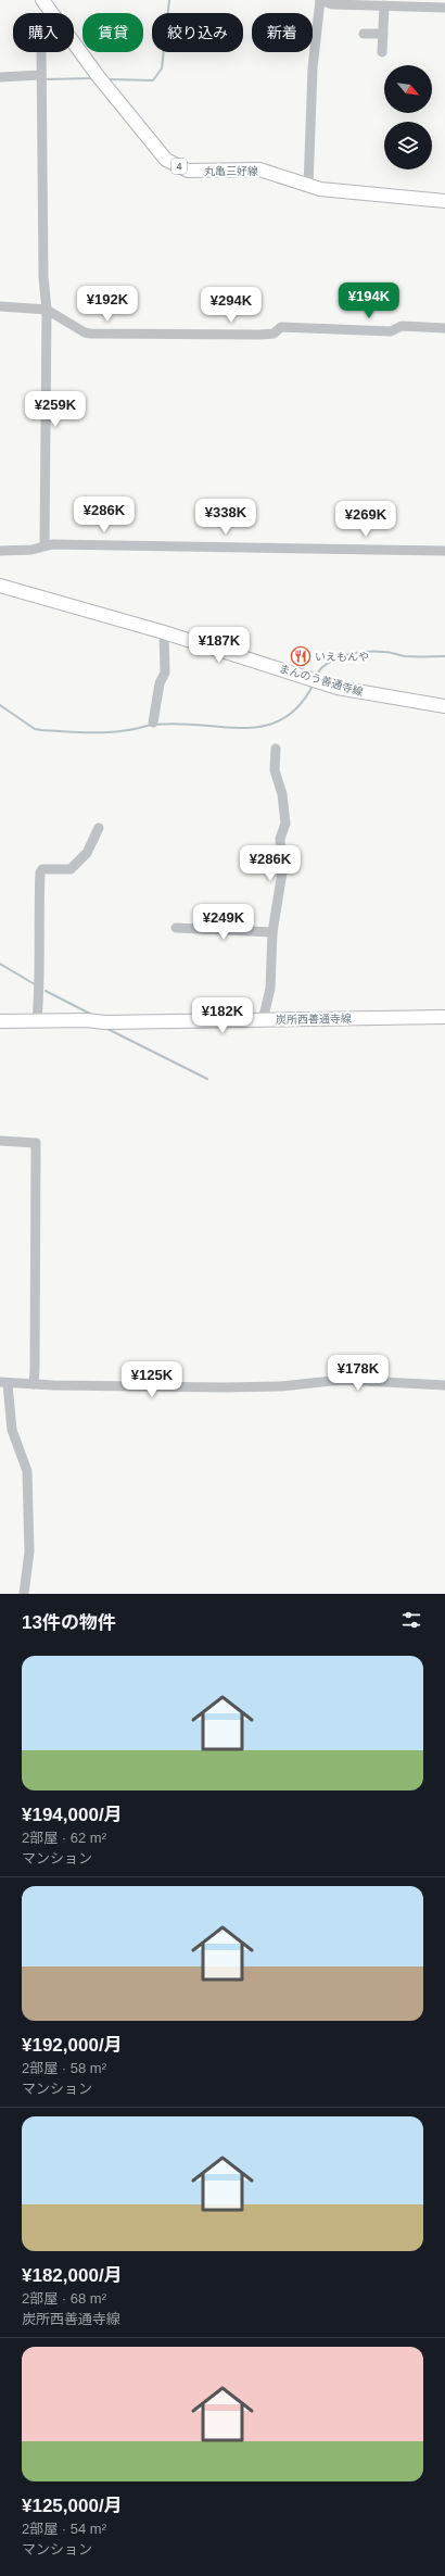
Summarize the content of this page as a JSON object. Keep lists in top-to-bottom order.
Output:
{
  "streets": {
    "main road": [
      "4",
      "丸亀三好線",
      "まんのう善通寺線",
      "炭所西善通寺線"
    ]
  },
  "places": {
    "restaurant": ["いえもんや"]
  },
  "north": "bottom right",
  "page": {
    "chip": [
      "購入",
      "賃貸",
      "絞り込み",
      "新着"
    ],
    "price": [
      "¥194K",
      "¥192K",
      "¥294K",
      "¥259K",
      "¥286K",
      "¥338K",
      "¥269K",
      "¥187K",
      "¥286K",
      "¥249K",
      "¥182K",
      "¥178K",
      "¥125K"
    ],
    "heading": "13件の物件",
    "list": [
      {
        "name": "¥194,000/月",
        "note": "2部屋 · 62 m² · マンション"
      },
      {
        "name": "¥192,000/月",
        "note": "2部屋 · 58 m² · マンション"
      },
      {
        "name": "¥182,000/月",
        "note": "2部屋 · 68 m² · 炭所西善通寺線"
      },
      {
        "name": "¥125,000/月",
        "note": "2部屋 · 54 m² · マンション"
      }
    ]
  }
}
